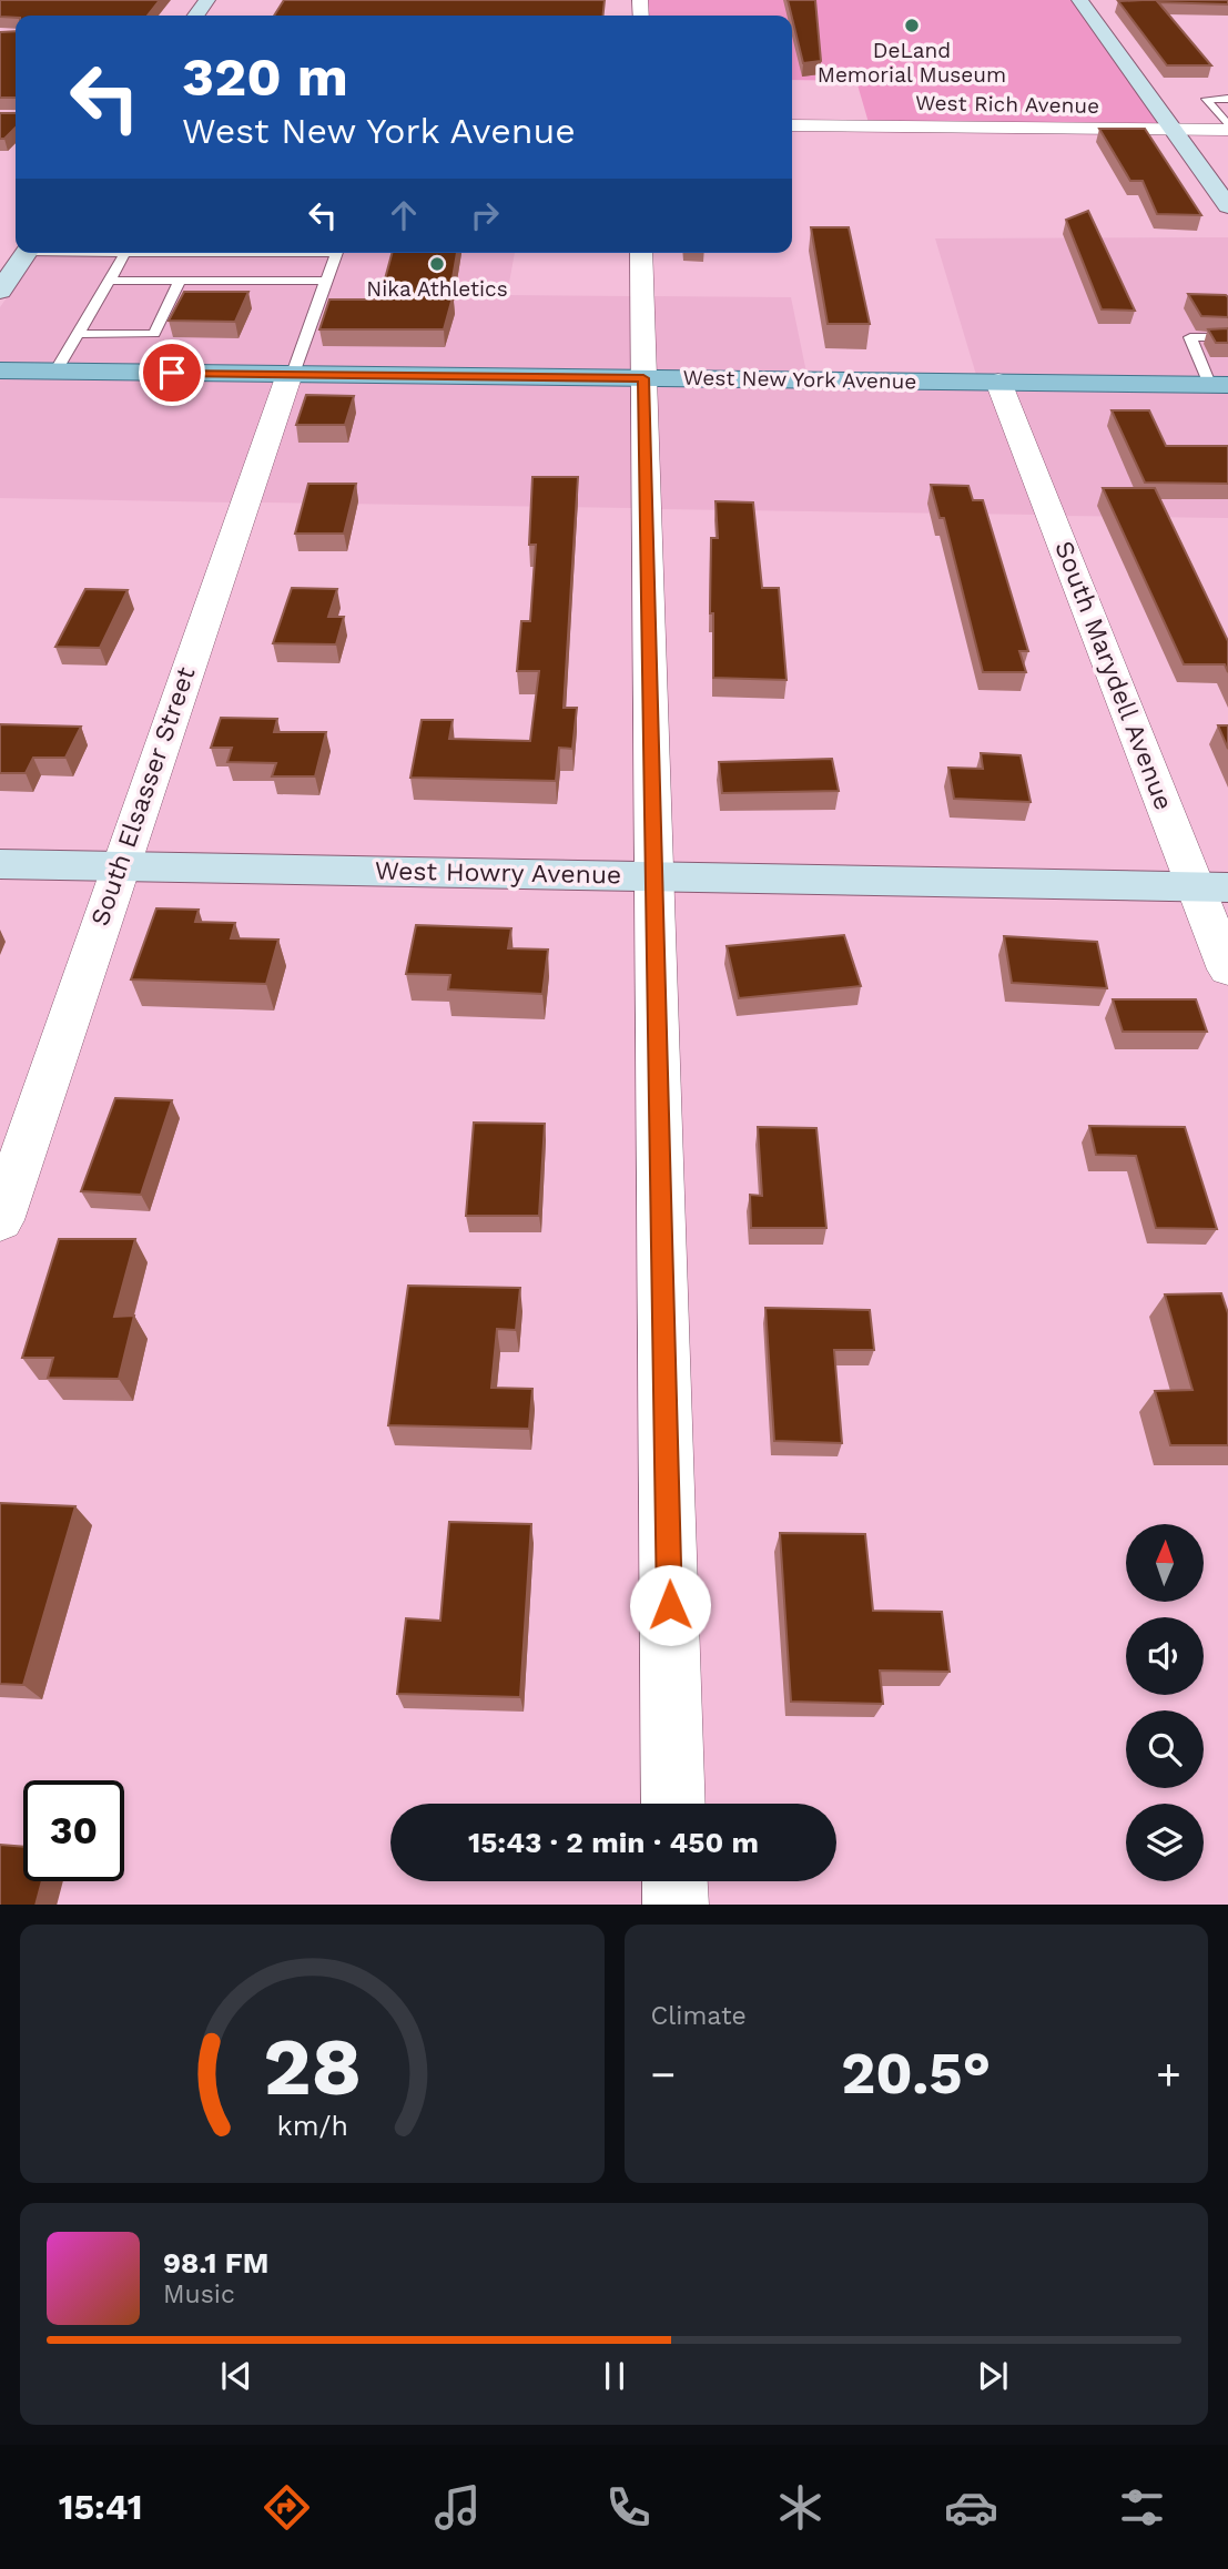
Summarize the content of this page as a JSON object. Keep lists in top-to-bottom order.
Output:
{
  "streets": {
    "main road": ["West New York Avenue"],
    "street": [
      "West Rich Avenue",
      "South Marydell Avenue",
      "South Elsasser Street",
      "West Howry Avenue"
    ]
  },
  "crossings": [
    ["West New York Avenue", "South Marydell Avenue"],
    ["West New York Avenue", "South Elsasser Street"],
    ["South Marydell Avenue", "West Howry Avenue"],
    ["South Elsasser Street", "West Howry Avenue"]
  ],
  "places": ["DeLand Memorial Museum", "Nika Athletics"],
  "north": "top",
  "page": {
    "turn": ["320 m", "West New York Avenue"],
    "limit": "30",
    "trip": "15:43 · 2 min · 450 m",
    "tile": "Climate",
    "heat": ["−", "20.5°", "+"],
    "song": ["98.1 FM", "Music"],
    "tabs": "15:41",
    "gauge": ["28", "km/h"]
  }
}
